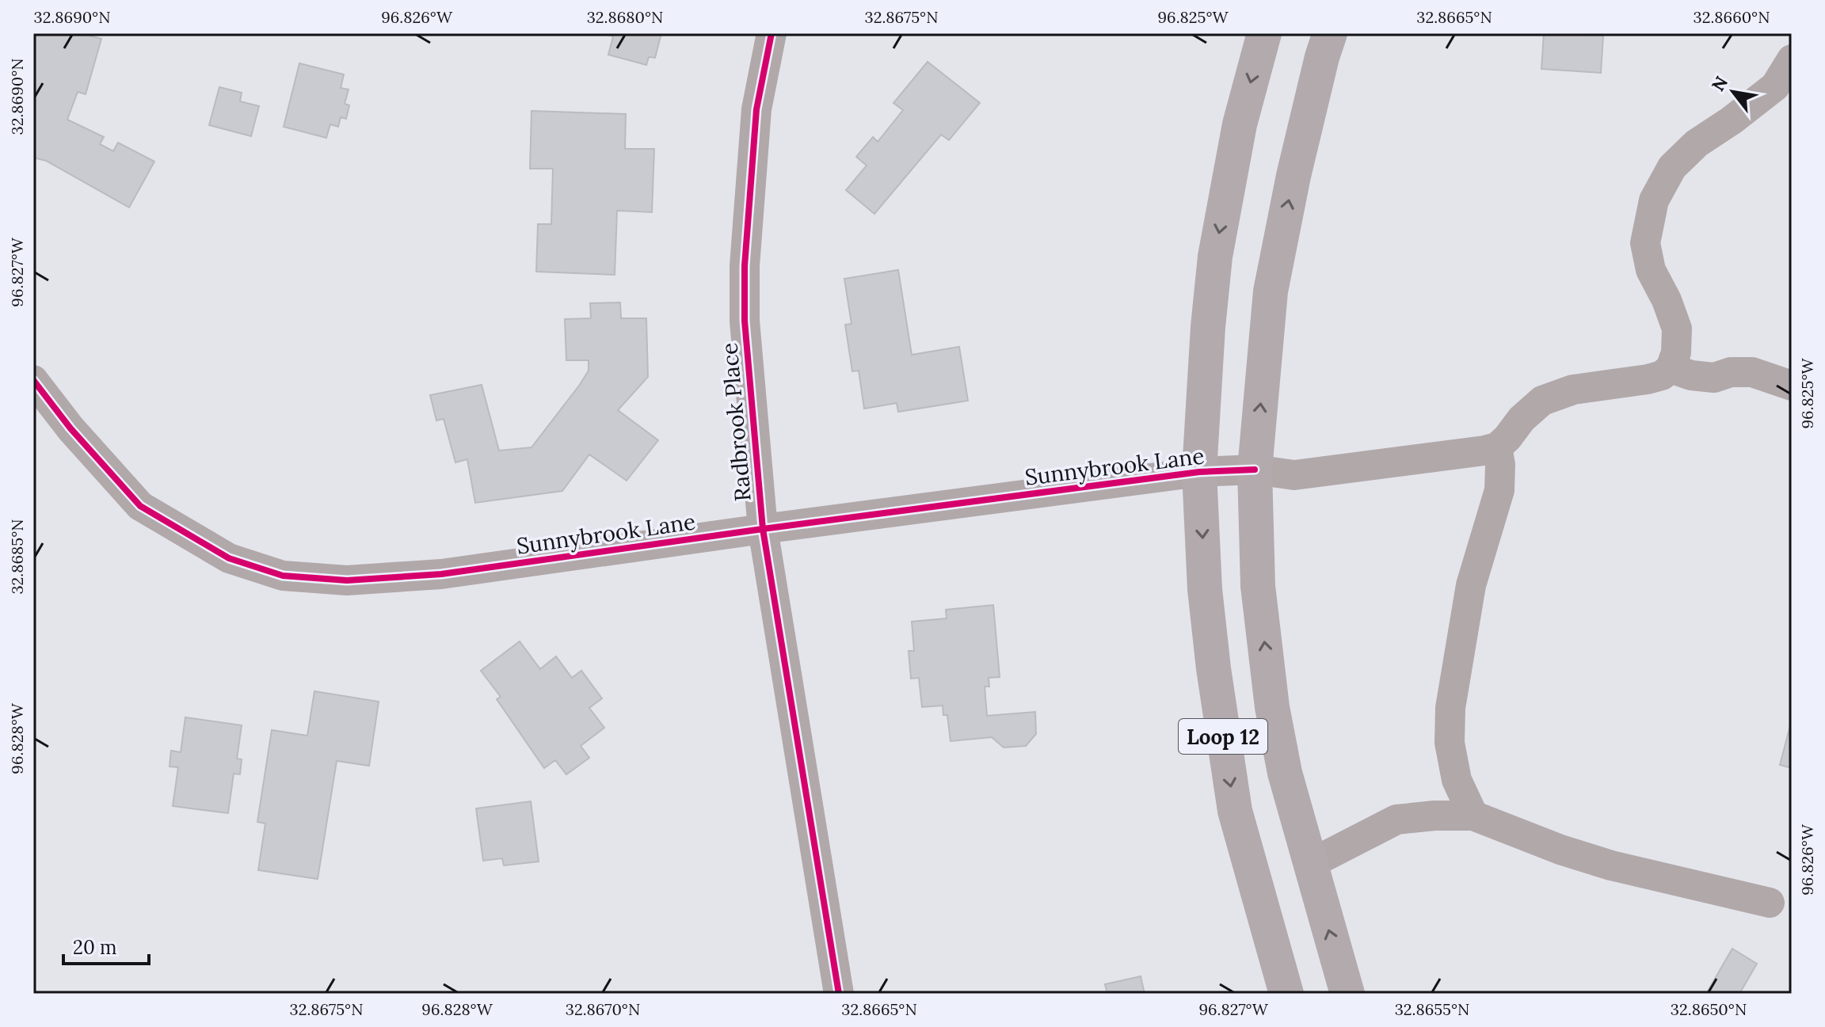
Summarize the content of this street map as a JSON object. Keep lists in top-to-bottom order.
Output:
{
  "streets": {
    "main road": ["Loop 12"],
    "street": ["Radbrook Place", "Sunnybrook Lane"]
  },
  "crossings": [
    ["Radbrook Place", "Sunnybrook Lane"],
    ["Sunnybrook Lane", "Loop 12"]
  ],
  "scale_bar": "20 m",
  "north": "top left",
  "coordinates": [
    "32.8690°N",
    "96.826°W",
    "32.8680°N",
    "32.8675°N",
    "96.825°W",
    "32.8665°N",
    "32.8660°N",
    "96.827°W",
    "32.8685°N",
    "96.828°W",
    "32.8670°N",
    "32.8655°N",
    "32.8650°N"
  ]
}
